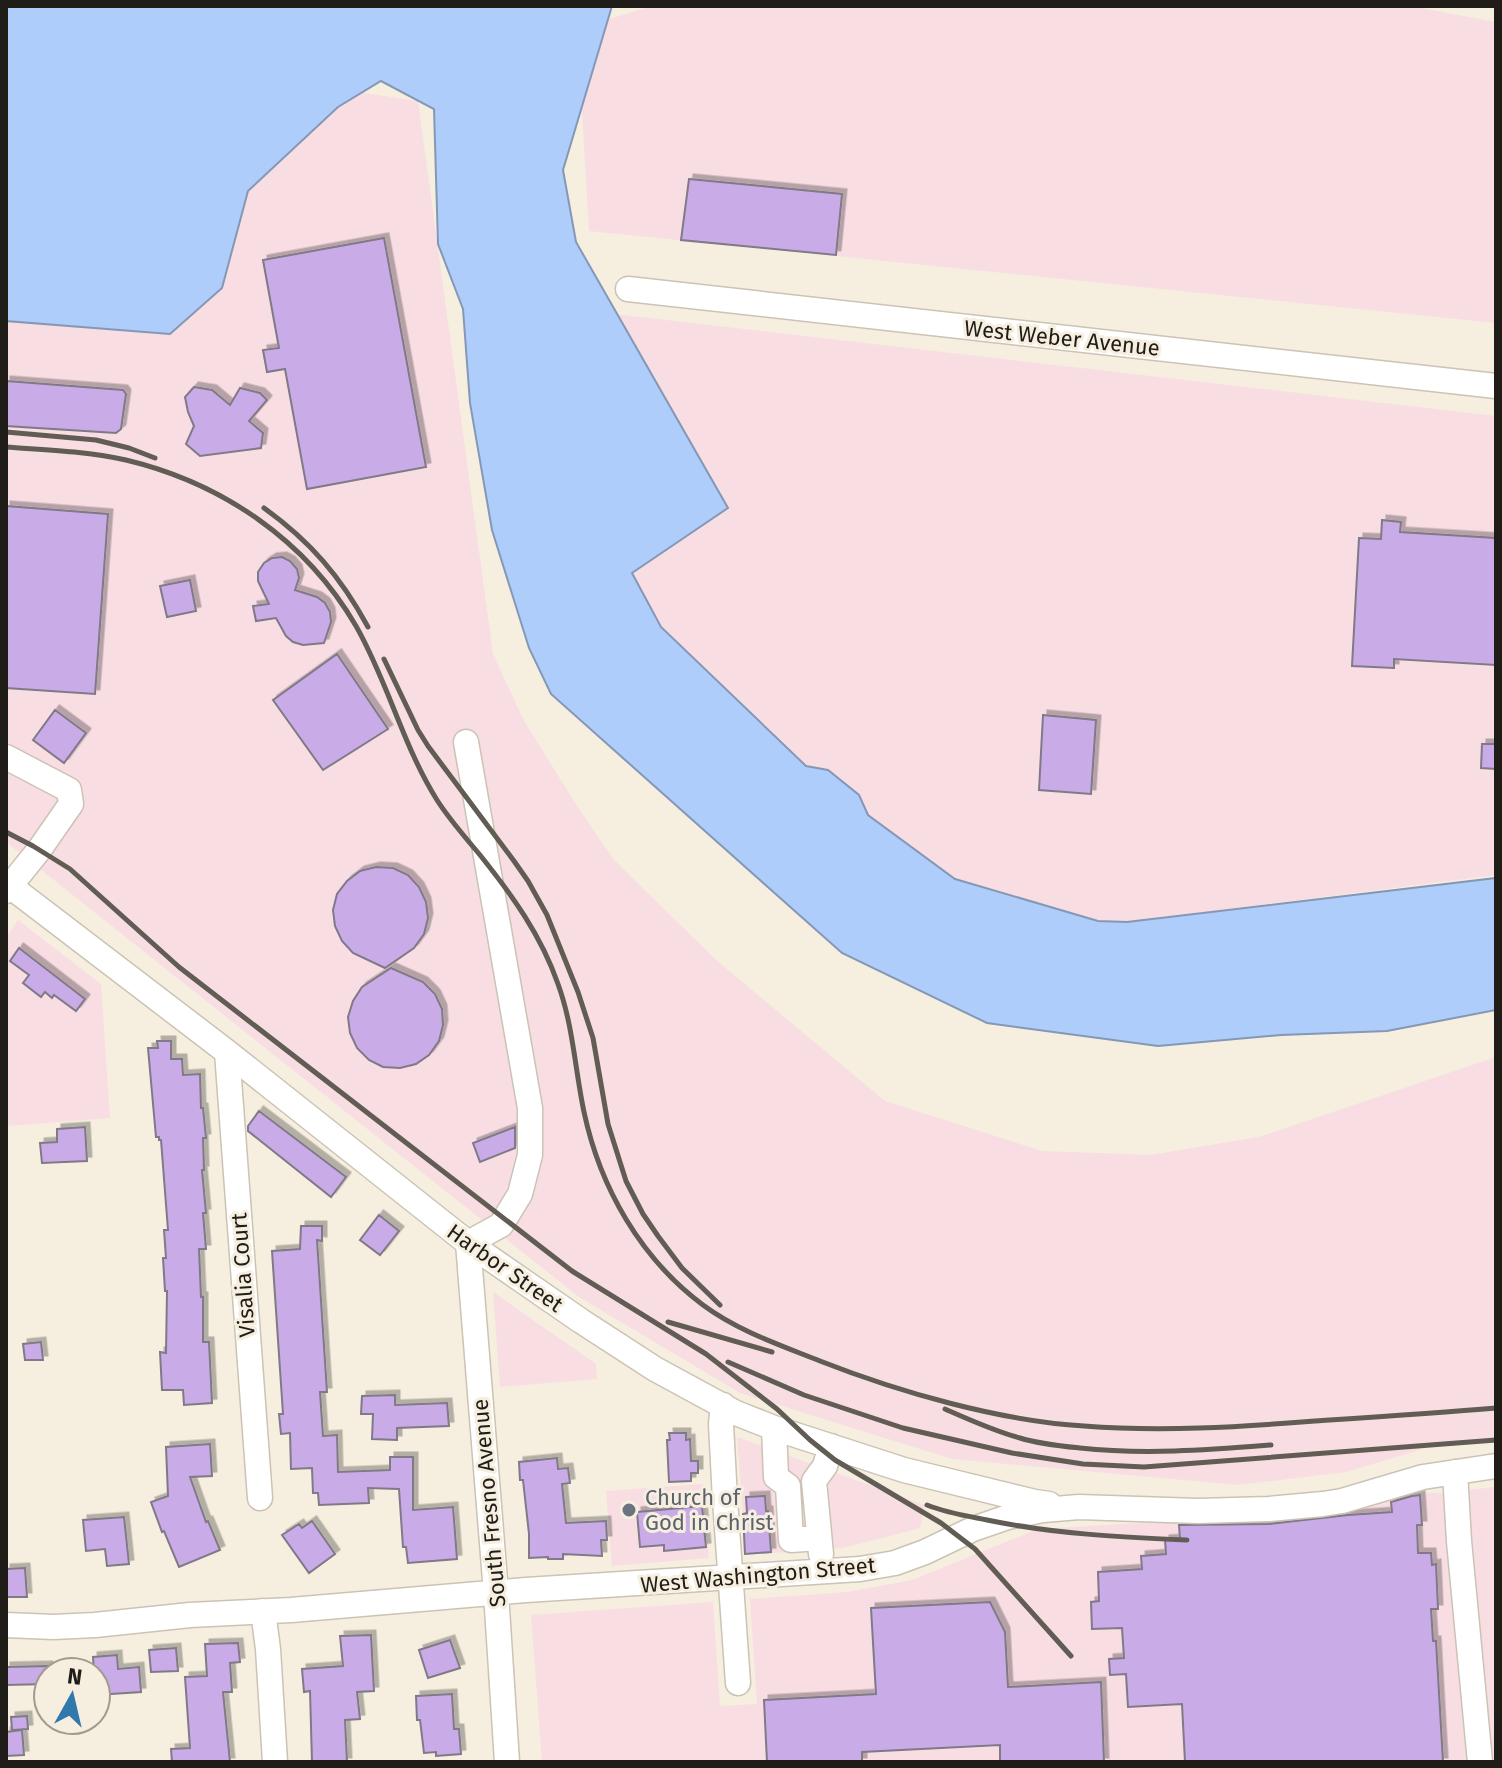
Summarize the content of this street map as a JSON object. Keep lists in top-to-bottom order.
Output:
{
  "streets": {
    "street": [
      "West Weber Avenue",
      "Harbor Street",
      "Visalia Court",
      "South Fresno Avenue",
      "West Washington Street"
    ]
  },
  "crossings": [
    ["Harbor Street", "Visalia Court"],
    ["Harbor Street", "South Fresno Avenue"],
    ["Harbor Street", "West Washington Street"],
    ["South Fresno Avenue", "West Washington Street"]
  ],
  "places": ["Church of God in Christ"],
  "north": "top"
}
